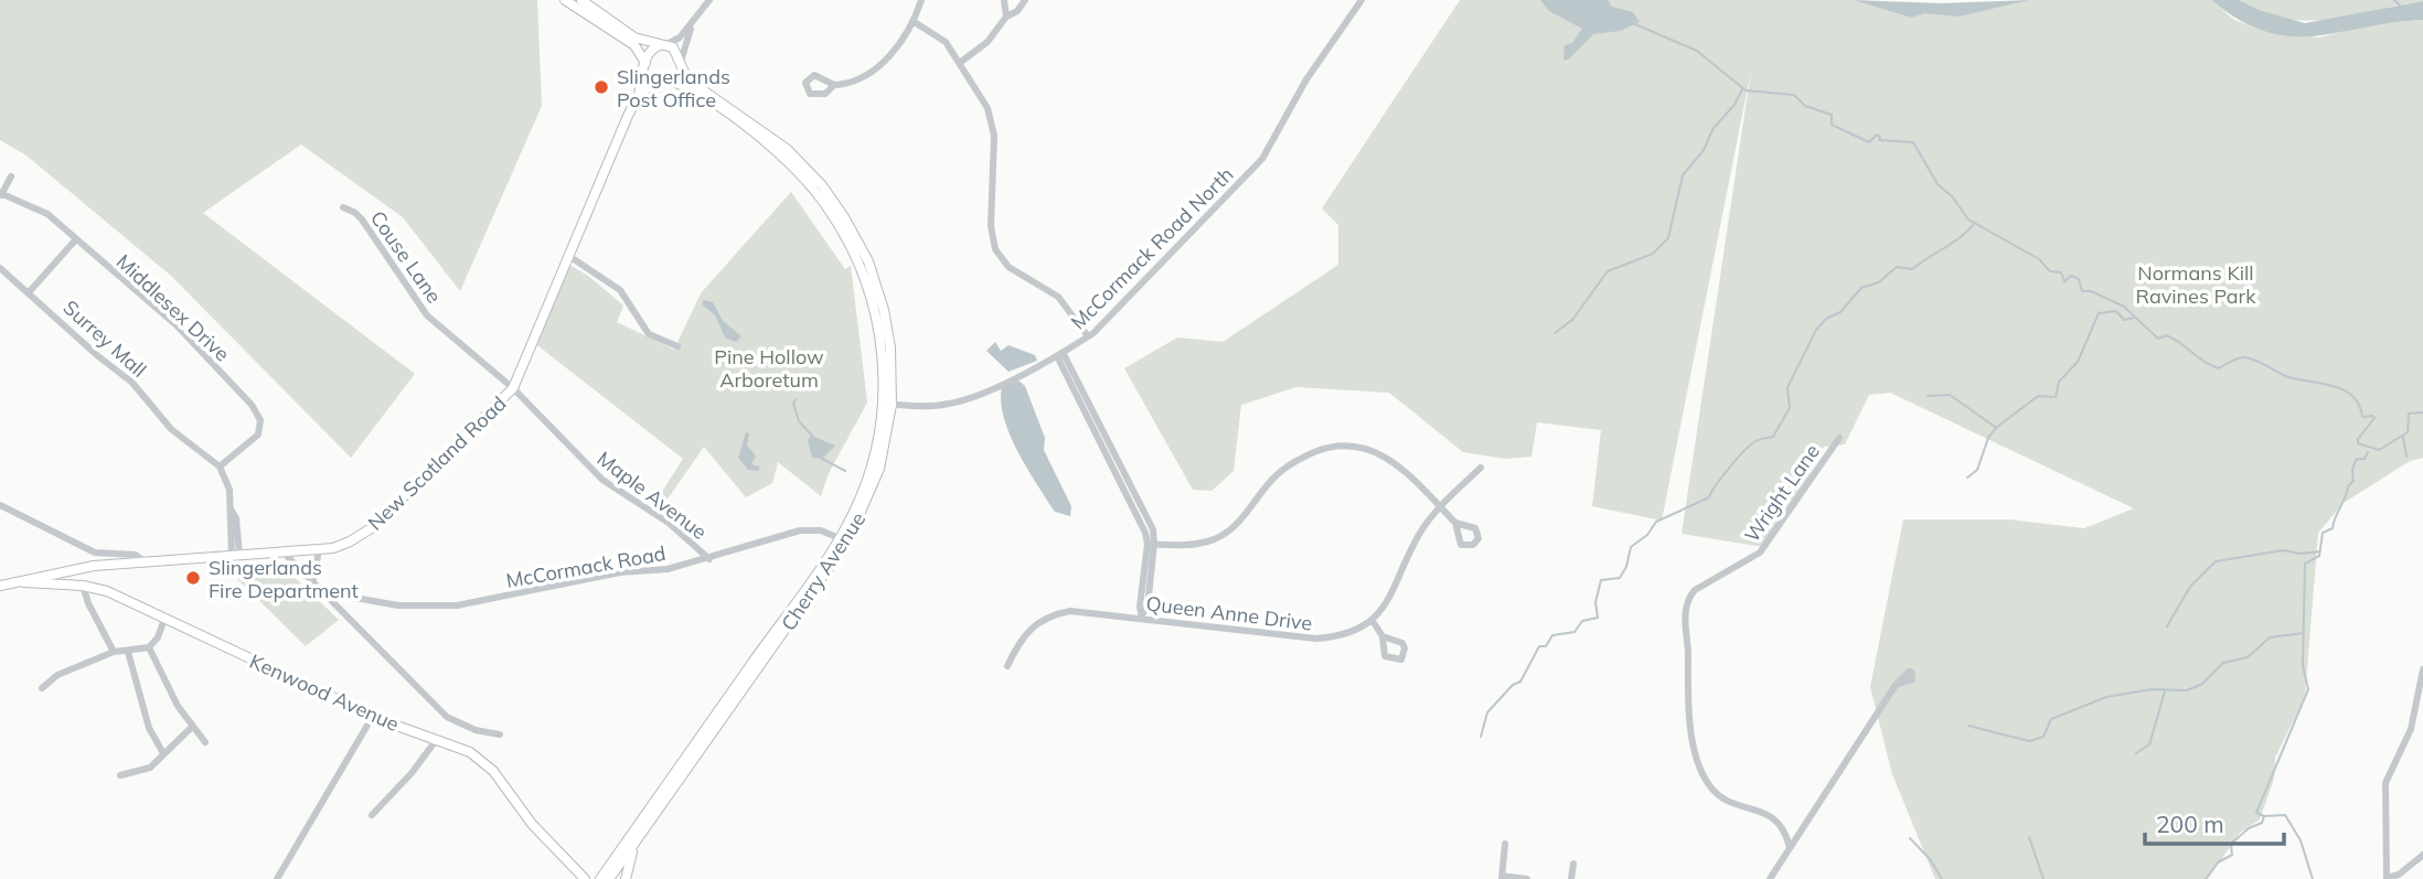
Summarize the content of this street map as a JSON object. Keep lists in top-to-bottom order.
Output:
{
  "streets": {
    "main road": ["New Scotland Road", "Cherry Avenue", "Kenwood Avenue"],
    "street": [
      "McCormack Road North",
      "Couse Lane",
      "Middlesex Drive",
      "Surrey Mall",
      "Wright Lane",
      "Maple Avenue",
      "McCormack Road",
      "Queen Anne Drive"
    ]
  },
  "crossings": [
    ["McCormack Road North", "Cherry Avenue"],
    ["Couse Lane", "New Scotland Road"],
    ["Couse Lane", "Maple Avenue"],
    ["Middlesex Drive", "Surrey Mall"],
    ["New Scotland Road", "Maple Avenue"],
    ["New Scotland Road", "Cherry Avenue"],
    ["New Scotland Road", "Kenwood Avenue"],
    ["Maple Avenue", "McCormack Road"],
    ["McCormack Road", "Cherry Avenue"]
  ],
  "parks": ["Normans Kill Ravines Park", "Pine Hollow Arboretum"],
  "places": ["Slingerlands Post Office", "Slingerlands Fire Department"],
  "scale_bar": "200 m"
}
